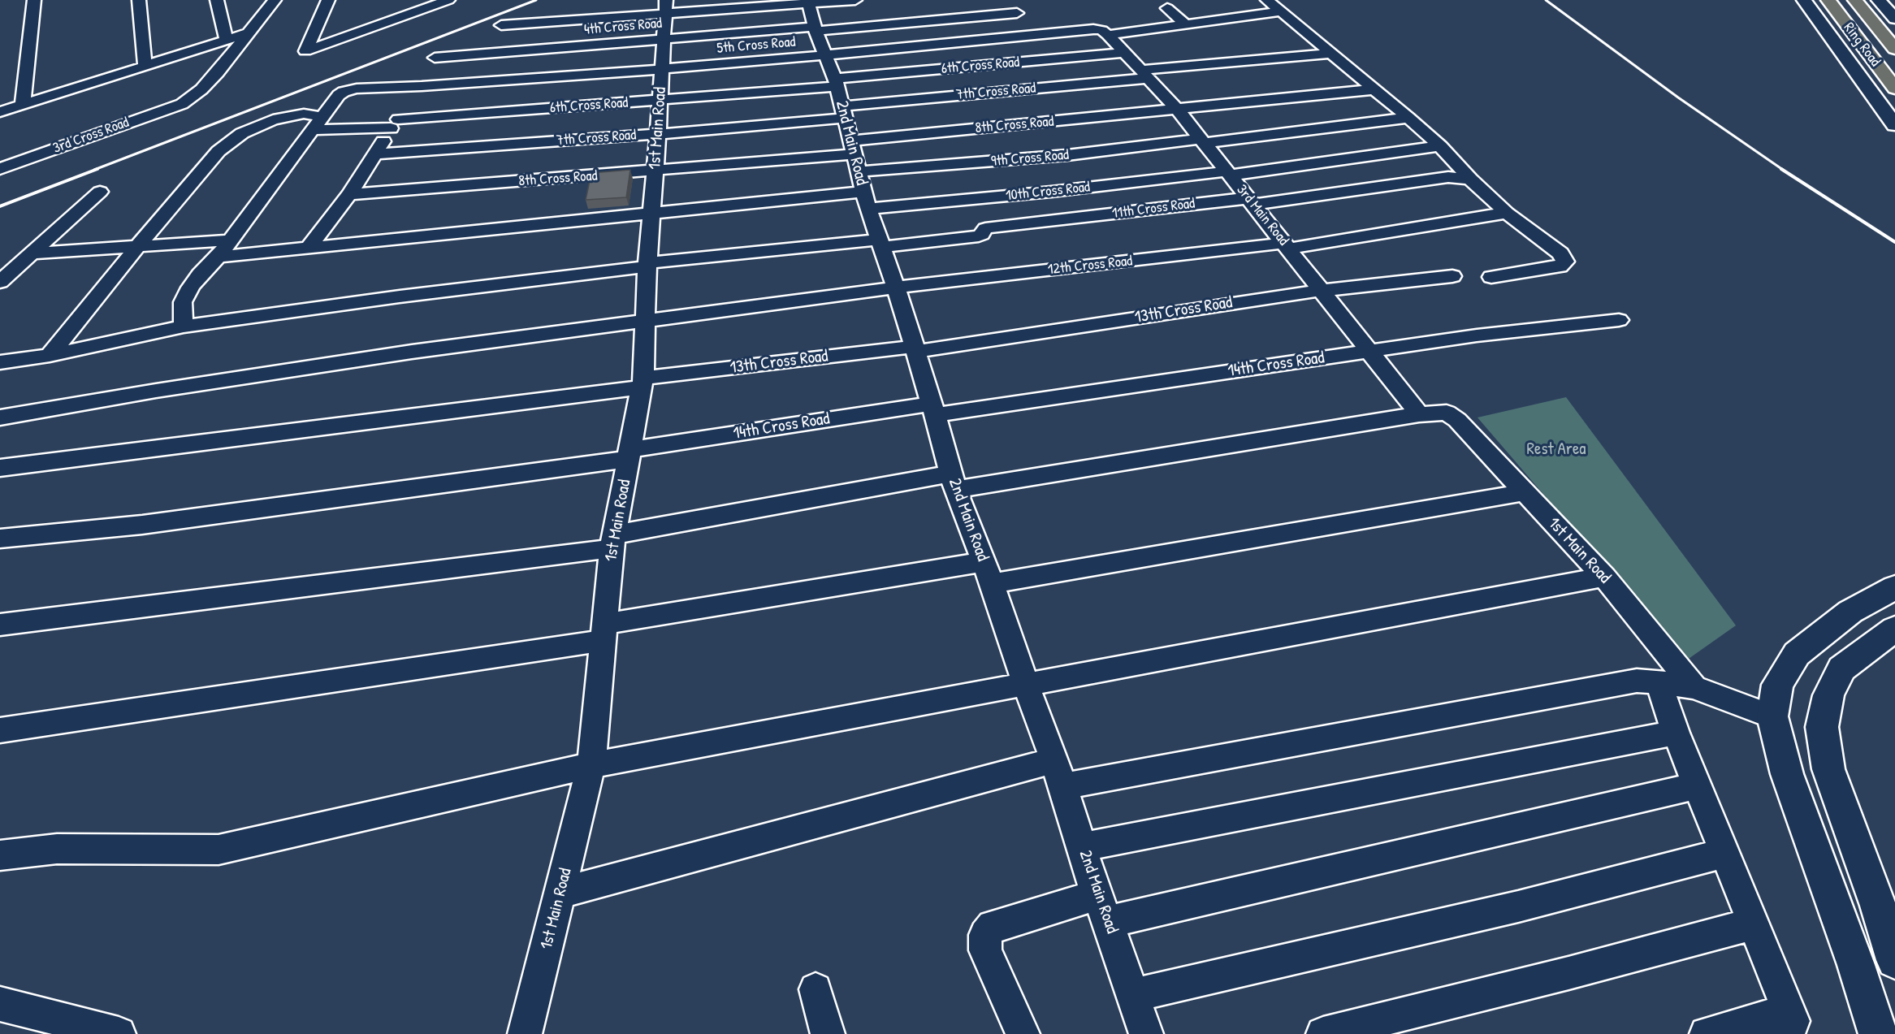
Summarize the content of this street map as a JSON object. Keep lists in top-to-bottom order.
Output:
{
  "streets": {
    "highway": ["Ring Road"],
    "street": [
      "4th Cross Road",
      "5th Cross Road",
      "6th Cross Road",
      "7th Cross Road",
      "8th Cross Road",
      "1st Main Road",
      "3rd Cross Road",
      "2nd Main Road",
      "9th Cross Road",
      "10th Cross Road",
      "11th Cross Road",
      "3rd Main Road",
      "12th Cross Road",
      "13th Cross Road",
      "14th Cross Road"
    ]
  },
  "crossings": [
    ["4th Cross Road", "1st Main Road"],
    ["4th Cross Road", "2nd Main Road"],
    ["5th Cross Road", "6th Cross Road"],
    ["5th Cross Road", "1st Main Road"],
    ["5th Cross Road", "2nd Main Road"],
    ["5th Cross Road", "11th Cross Road"],
    ["5th Cross Road", "3rd Main Road"],
    ["6th Cross Road", "7th Cross Road"],
    ["6th Cross Road", "1st Main Road"],
    ["6th Cross Road", "2nd Main Road"],
    ["6th Cross Road", "11th Cross Road"],
    ["6th Cross Road", "3rd Main Road"],
    ["7th Cross Road", "1st Main Road"],
    ["7th Cross Road", "2nd Main Road"],
    ["7th Cross Road", "3rd Main Road"],
    ["8th Cross Road", "1st Main Road"],
    ["8th Cross Road", "2nd Main Road"],
    ["8th Cross Road", "9th Cross Road"],
    ["8th Cross Road", "10th Cross Road"],
    ["8th Cross Road", "3rd Main Road"],
    ["1st Main Road", "11th Cross Road"],
    ["1st Main Road", "3rd Main Road"],
    ["1st Main Road", "12th Cross Road"],
    ["1st Main Road", "13th Cross Road"],
    ["1st Main Road", "14th Cross Road"],
    ["2nd Main Road", "9th Cross Road"],
    ["2nd Main Road", "10th Cross Road"],
    ["2nd Main Road", "11th Cross Road"],
    ["2nd Main Road", "12th Cross Road"],
    ["2nd Main Road", "13th Cross Road"],
    ["2nd Main Road", "14th Cross Road"],
    ["9th Cross Road", "10th Cross Road"],
    ["9th Cross Road", "3rd Main Road"],
    ["10th Cross Road", "3rd Main Road"],
    ["11th Cross Road", "3rd Main Road"],
    ["3rd Main Road", "12th Cross Road"],
    ["3rd Main Road", "13th Cross Road"],
    ["3rd Main Road", "14th Cross Road"]
  ],
  "parks": ["Rest Area"]
}
